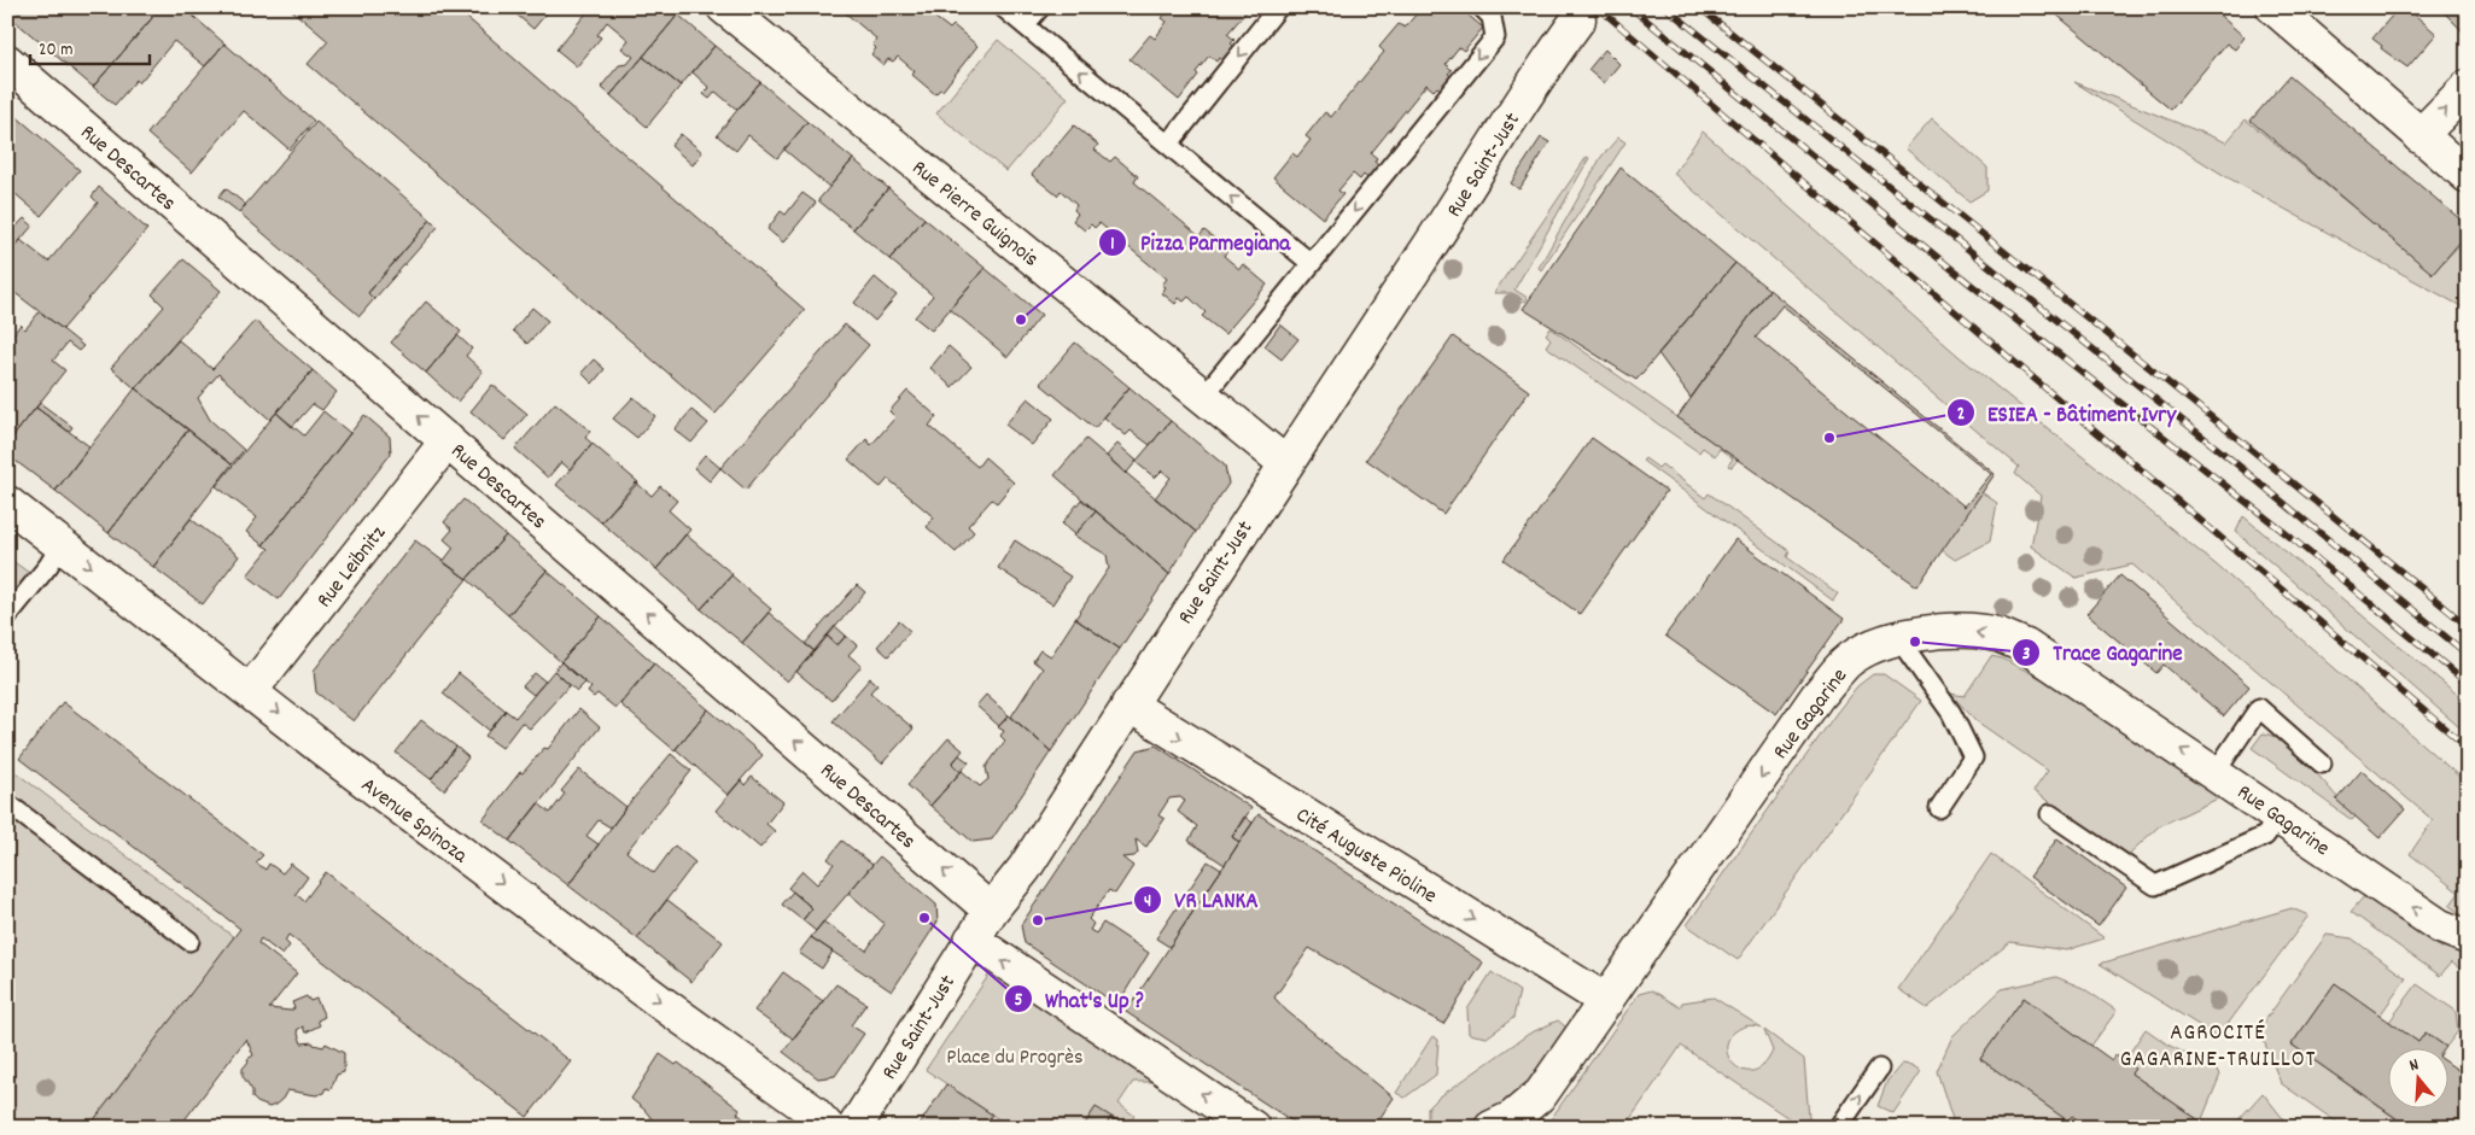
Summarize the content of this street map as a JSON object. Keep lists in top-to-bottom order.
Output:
{
  "streets": {
    "street": [
      "Rue Saint-Just",
      "Rue Descartes",
      "Rue Pierre Guignois",
      "Rue Leibnitz",
      "Rue Gagarine",
      "Avenue Spinoza",
      "Cité Auguste Pioline"
    ]
  },
  "crossings": [
    ["Rue Saint-Just", "Rue Descartes"],
    ["Rue Saint-Just", "Rue Pierre Guignois"],
    ["Rue Saint-Just", "Cité Auguste Pioline"],
    ["Rue Descartes", "Rue Leibnitz"],
    ["Rue Leibnitz", "Avenue Spinoza"],
    ["Rue Gagarine", "Cité Auguste Pioline"]
  ],
  "one_way": ["Rue Descartes", "Avenue Spinoza"],
  "districts": ["AGROCITÉ GAGARINE-TRUILLOT"],
  "parks": ["Place du Progrès"],
  "places": [
    "Pizza Parmegiana",
    "ESIEA - Bâtiment Ivry",
    "Trace Gagarine",
    "What's Up ?",
    "VR LANKA"
  ],
  "scale_bar": "20 m",
  "north": "top"
}
